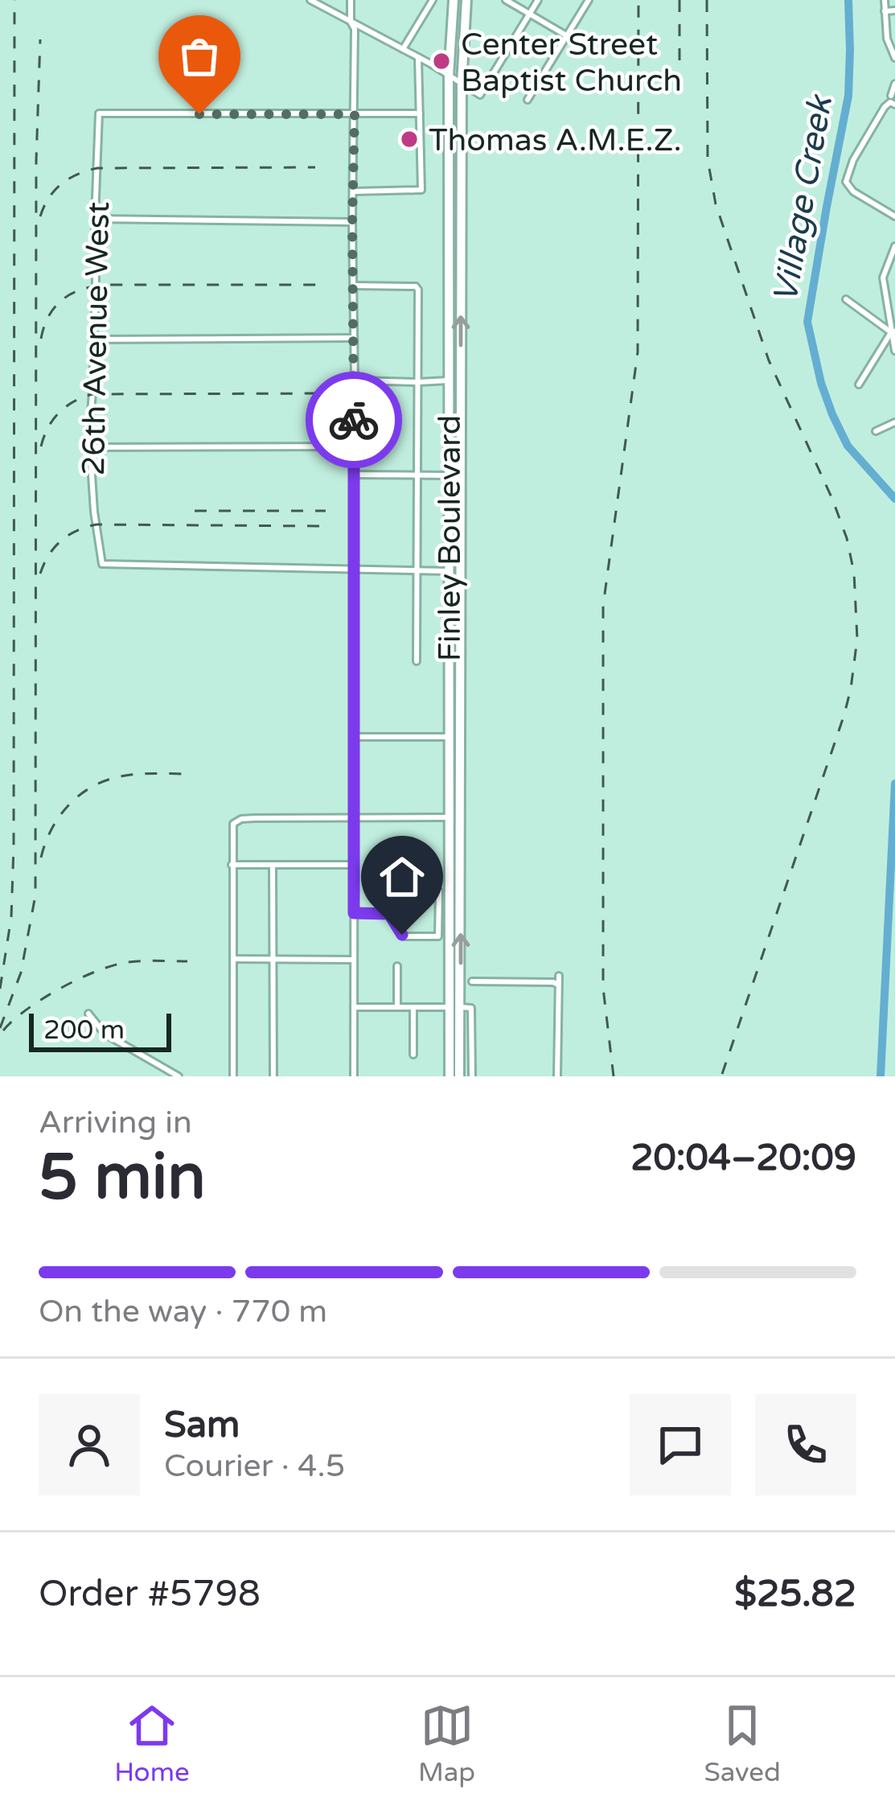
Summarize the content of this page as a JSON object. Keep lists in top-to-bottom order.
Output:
{
  "streets": {
    "main road": ["Finley Boulevard"],
    "street": ["26th Avenue West"]
  },
  "water": ["Village Creek"],
  "places": ["Center Street Baptist Church", "Thomas A.M.E.Z."],
  "scale_bar": "200 m",
  "page": {
    "scale": "200 m",
    "heading": ["5 min", "Arriving in", "20:04–20:09"],
    "panel": [
      "Sam",
      "Courier · 4.5",
      "Order #5798",
      "$25.82"
    ],
    "bar": "On the way · 770 m",
    "tabs": ["Home", "Map", "Saved"]
  }
}
